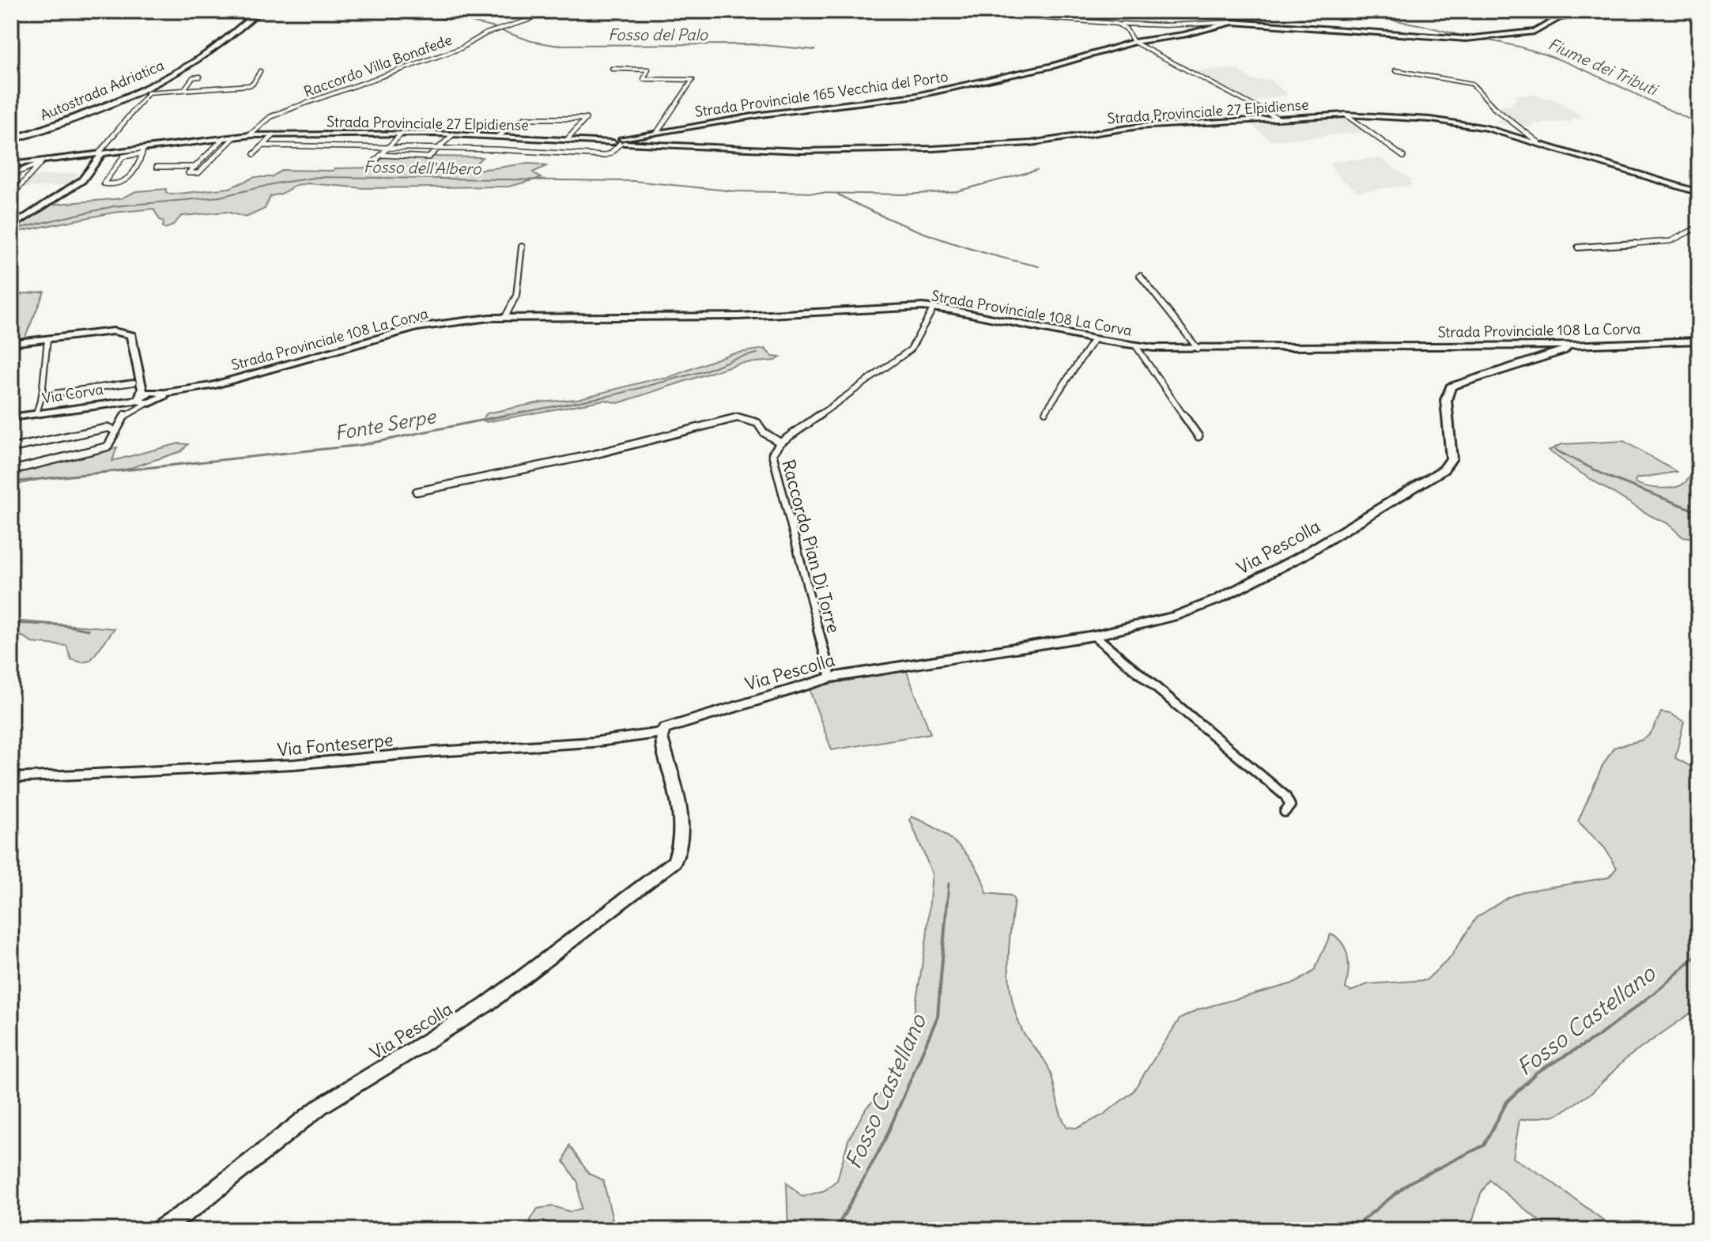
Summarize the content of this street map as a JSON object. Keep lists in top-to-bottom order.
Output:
{
  "streets": {
    "highway": ["Autostrada Adriatica"],
    "street": [
      "Raccordo Villa Bonafede",
      "Strada Provinciale 165 Vecchia del Porto",
      "Strada Provinciale 27 Elpidiense",
      "Strada Provinciale 108 La Corva",
      "Via Corva",
      "Raccordo Pian Di Torre",
      "Via Pescolla",
      "Via Fonteserpe"
    ]
  },
  "crossings": [
    ["Raccordo Villa Bonafede", "Strada Provinciale 27 Elpidiense"],
    ["Strada Provinciale 165 Vecchia del Porto", "Strada Provinciale 27 Elpidiense"],
    ["Strada Provinciale 108 La Corva", "Via Corva"],
    ["Strada Provinciale 108 La Corva", "Raccordo Pian Di Torre"],
    ["Strada Provinciale 108 La Corva", "Via Pescolla"],
    ["Raccordo Pian Di Torre", "Via Pescolla"],
    ["Via Pescolla", "Via Fonteserpe"]
  ],
  "water": [
    "Fosso del Palo",
    "Fiume dei Tributi",
    "Fosso dell'Albero",
    "Fonte Serpe",
    "Fosso Castellano"
  ]
}
